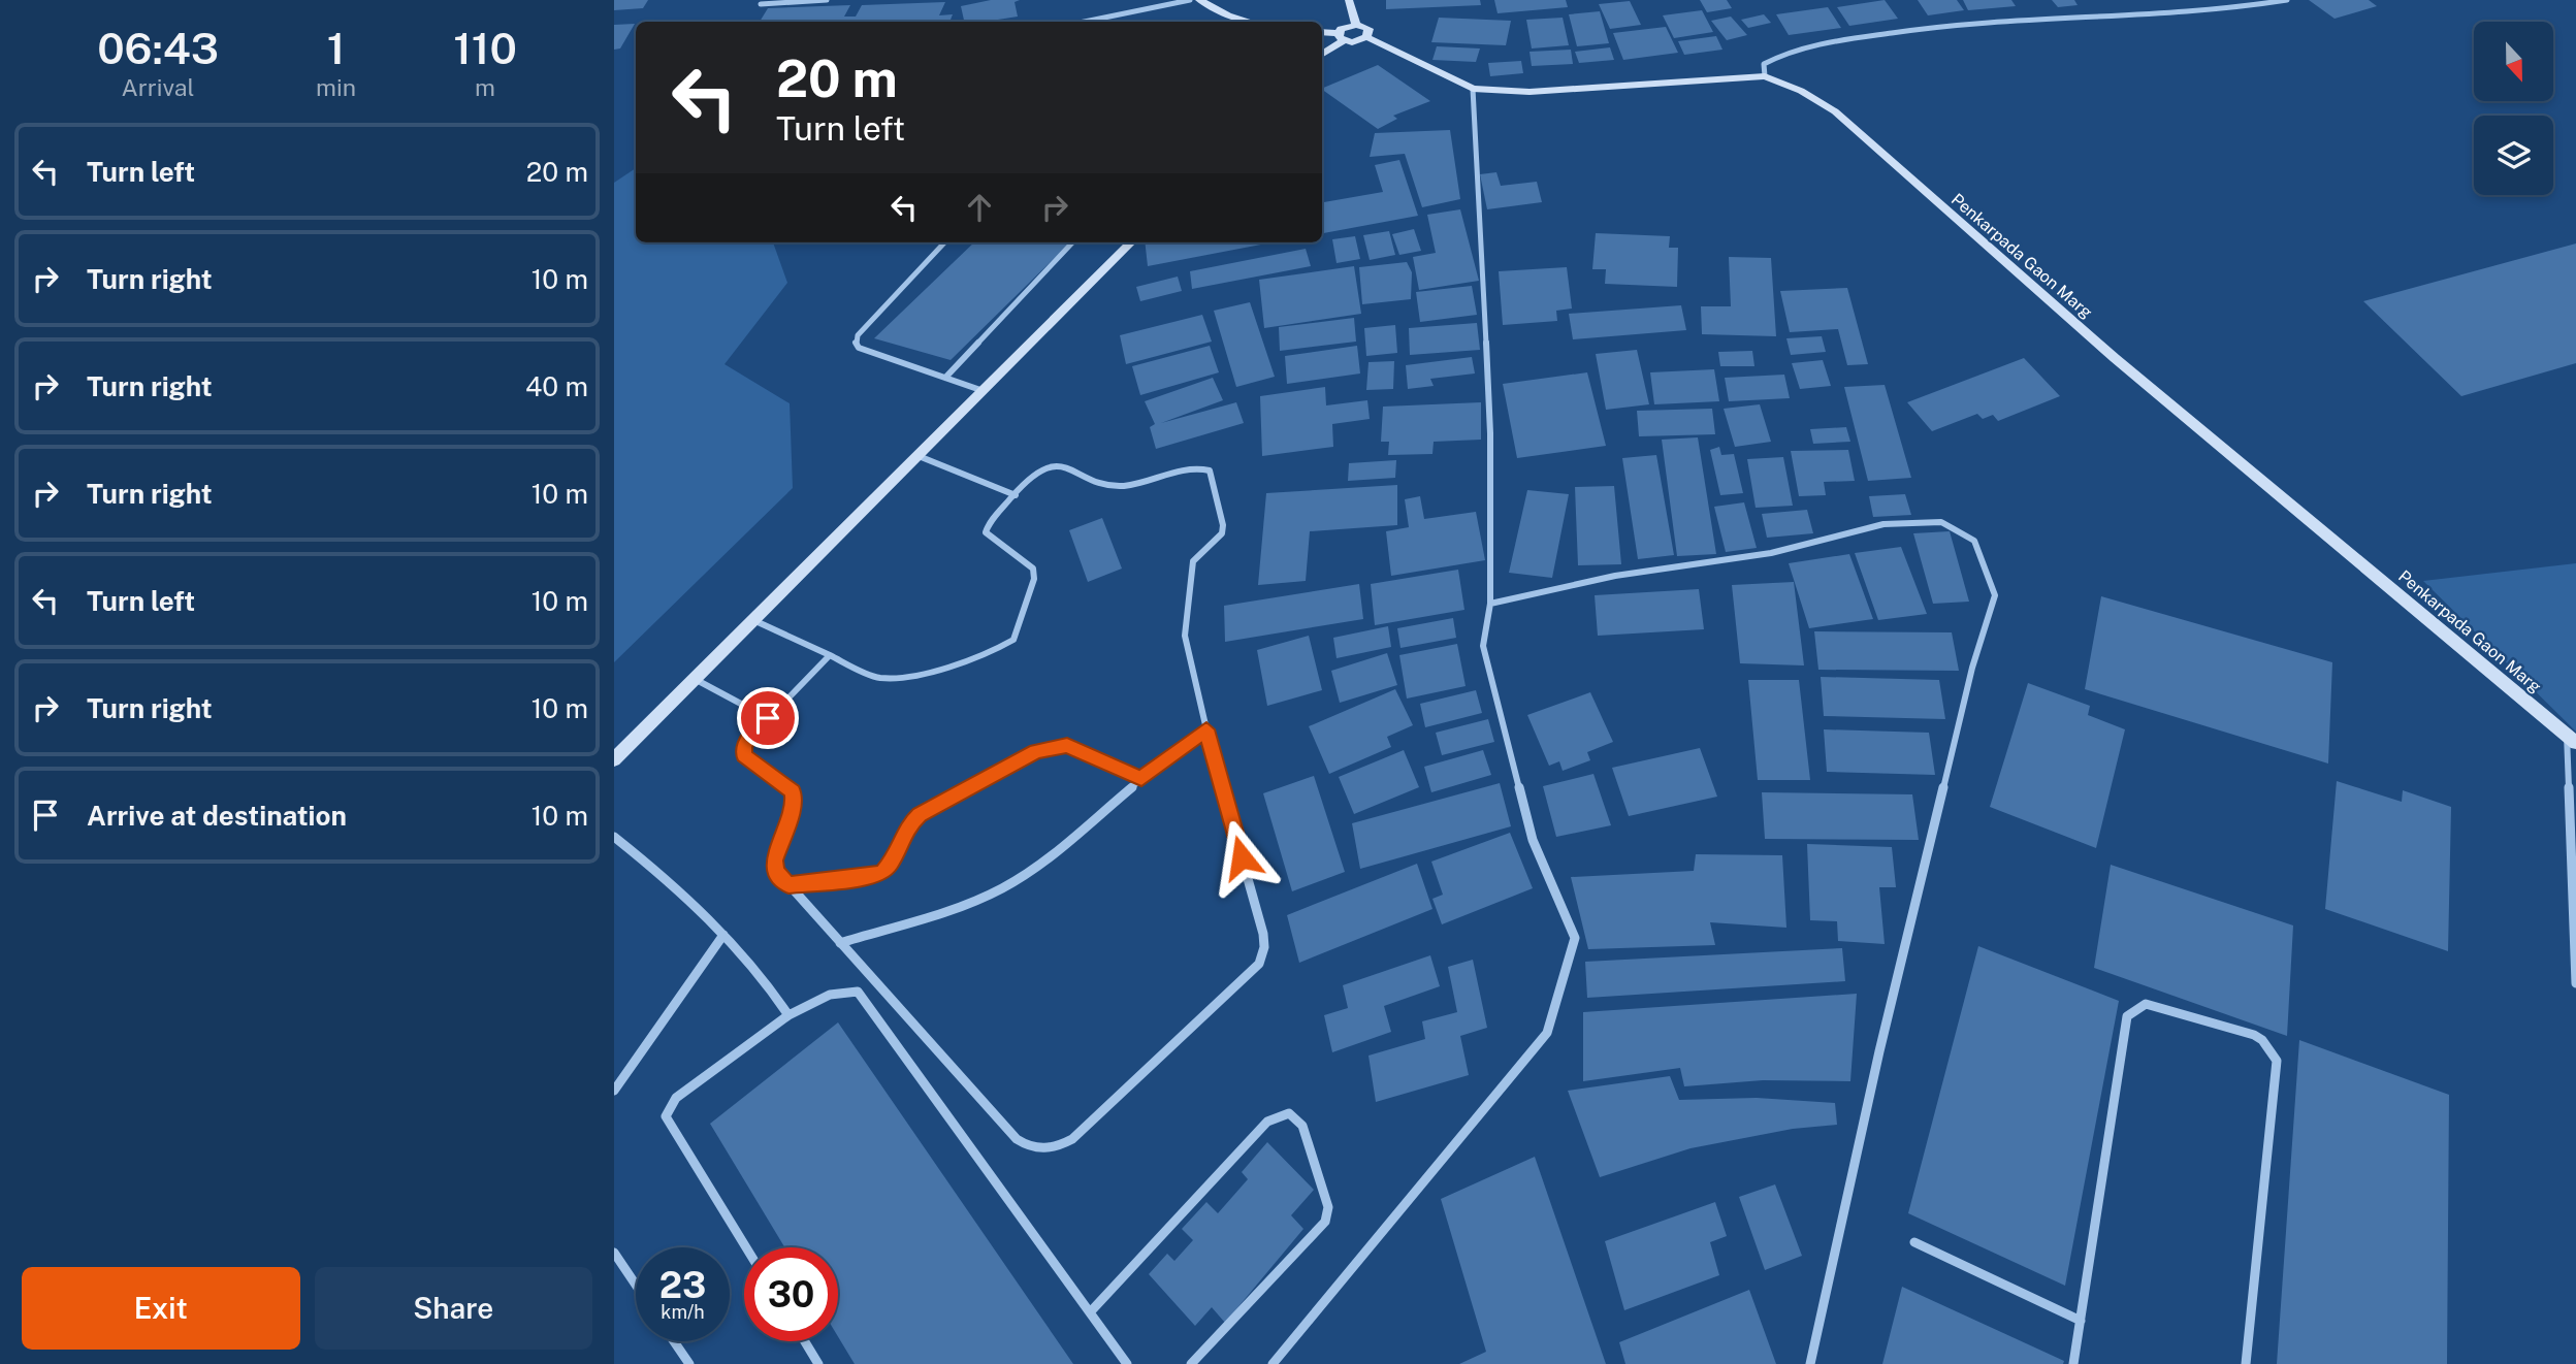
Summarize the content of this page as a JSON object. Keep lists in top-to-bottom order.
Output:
{
  "streets": {
    "street": ["Penkarpada Gaon Marg"]
  },
  "north": "bottom",
  "page": {
    "eta": [
      "06:43",
      "Arrival",
      "1",
      "min",
      "110",
      "m"
    ],
    "turn": ["20 m", "Turn left"],
    "list": [
      {
        "name": "Turn left",
        "value": "20 m"
      },
      {
        "name": "Turn right",
        "value": "10 m"
      },
      {
        "name": "Turn right",
        "value": "40 m"
      },
      {
        "name": "Turn right",
        "value": "10 m"
      },
      {
        "name": "Turn left",
        "value": "10 m"
      },
      {
        "name": "Turn right",
        "value": "10 m"
      },
      {
        "name": "Arrive at destination",
        "value": "10 m"
      }
    ],
    "speed": "23 km/h",
    "limit": "30",
    "buttons": ["Exit", "Share"]
  }
}
